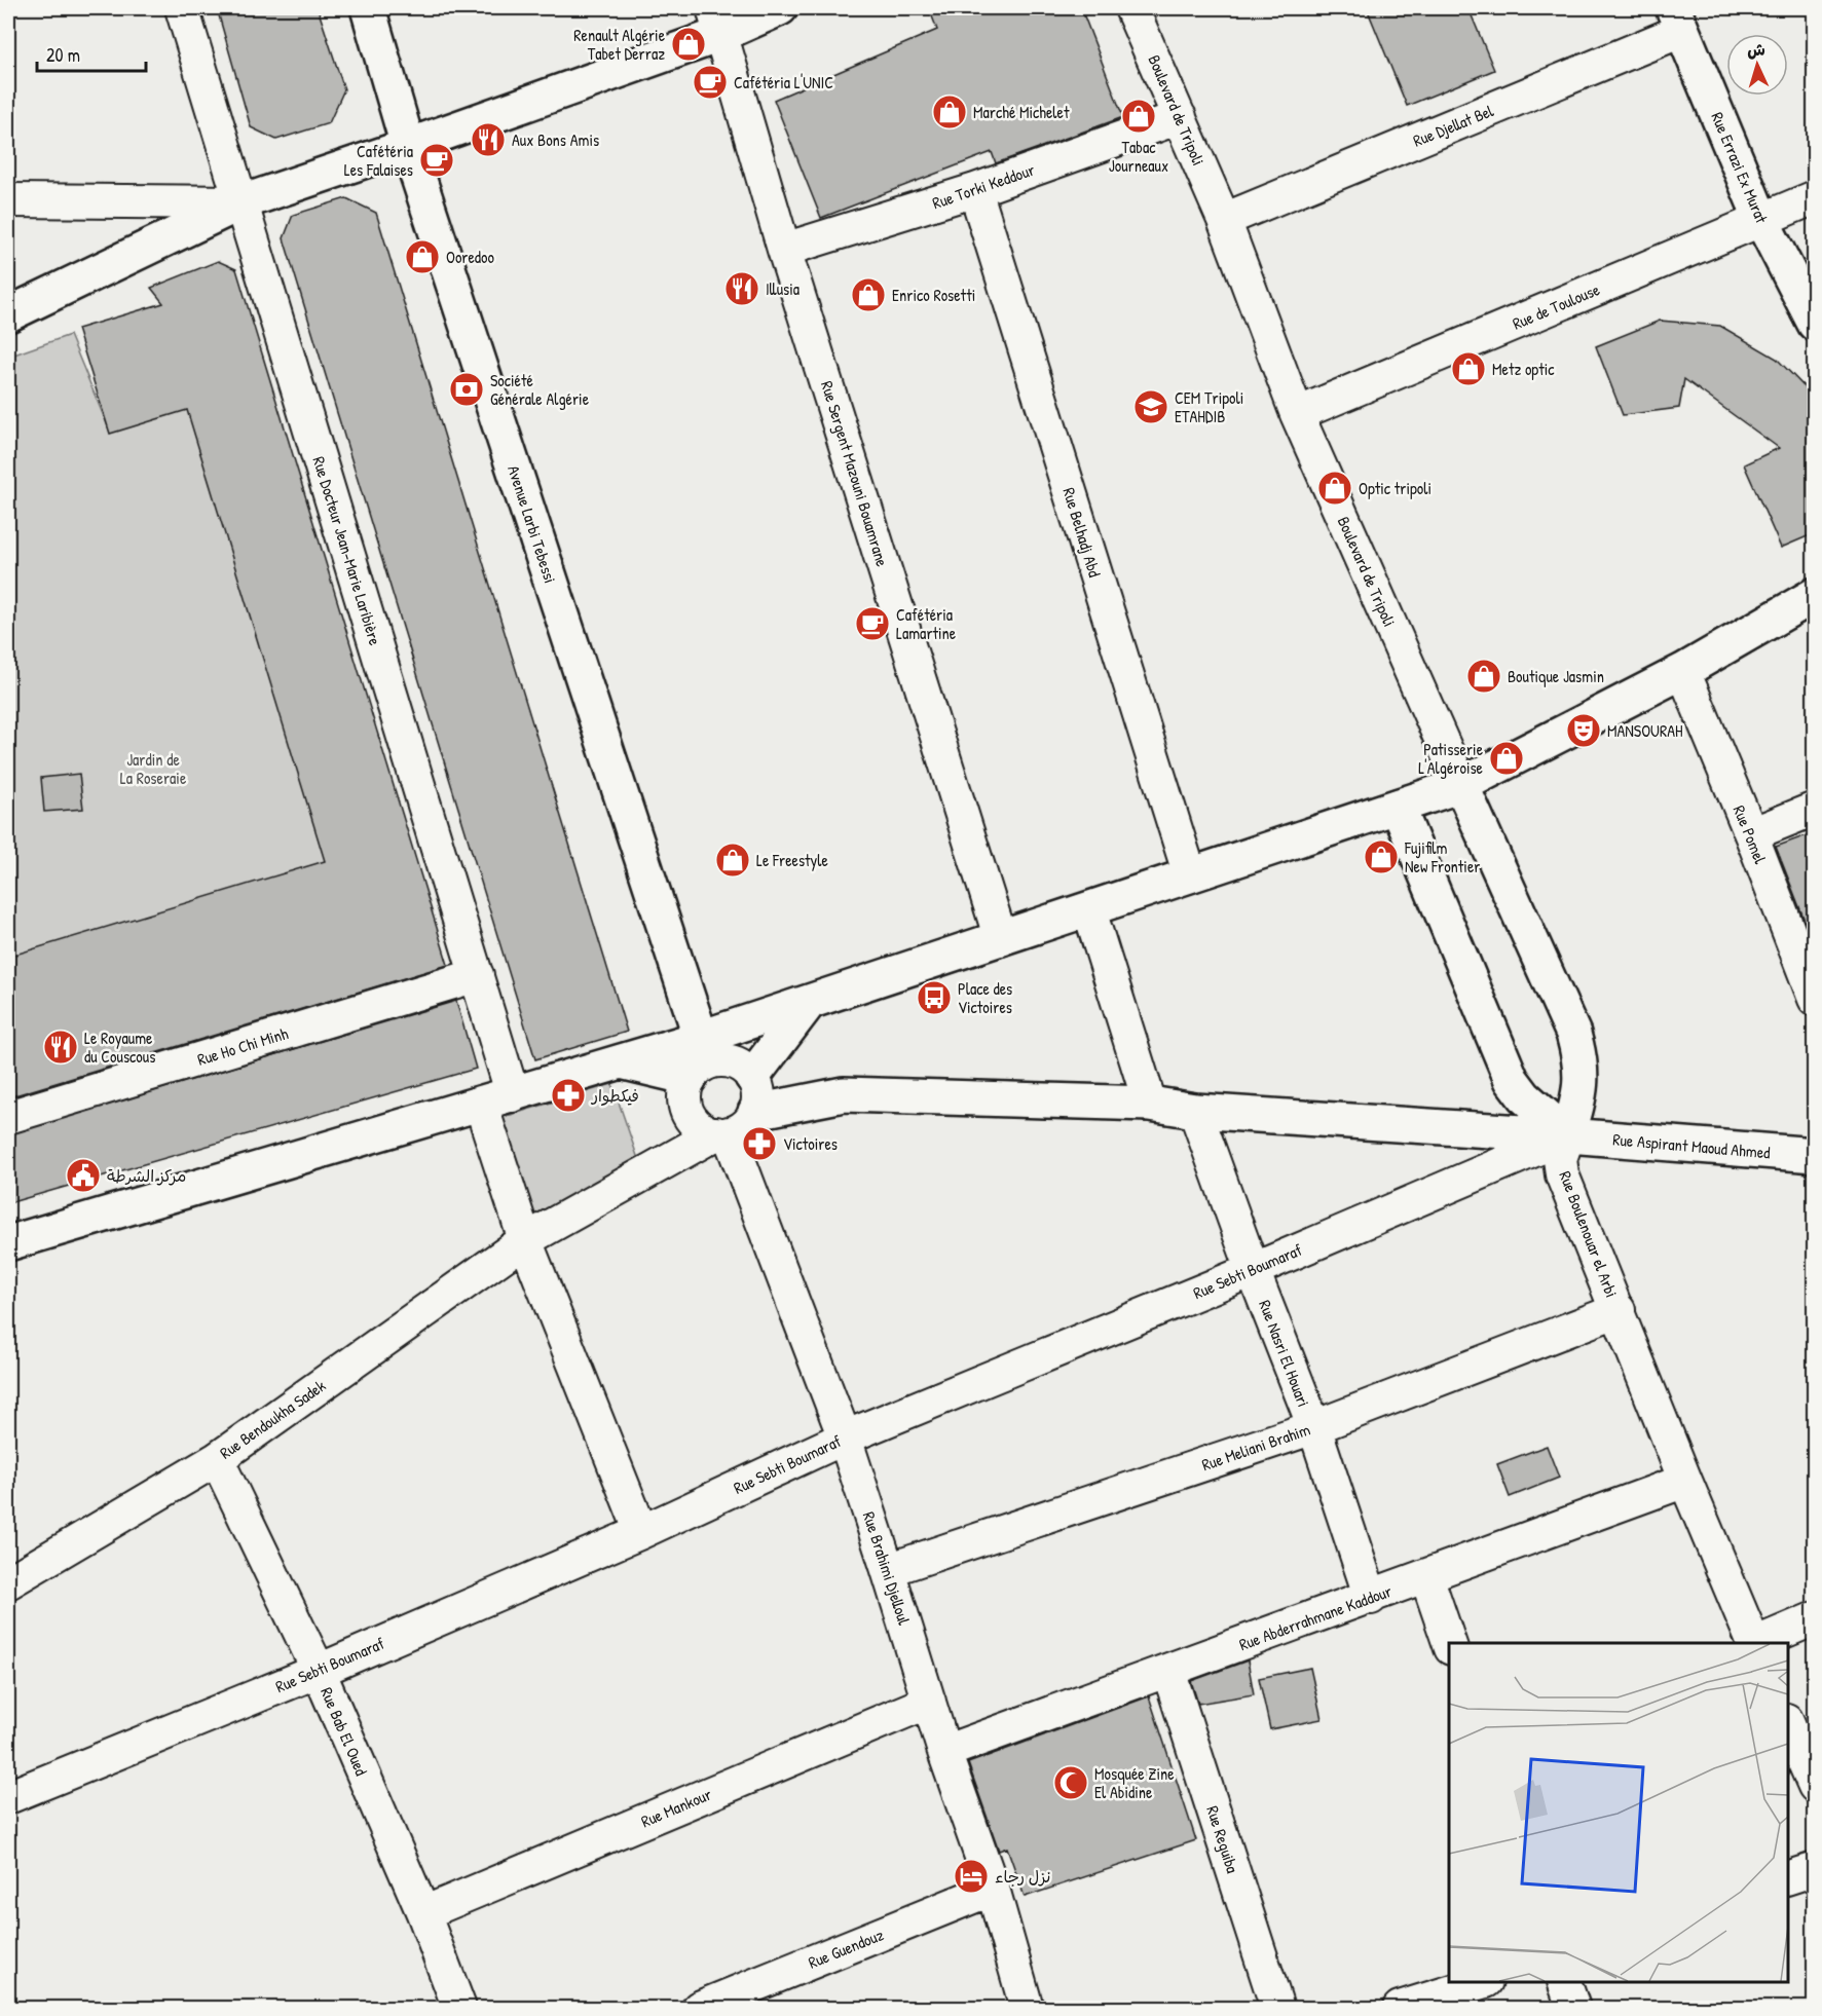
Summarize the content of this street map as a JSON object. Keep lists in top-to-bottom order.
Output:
{
  "streets": {
    "street": [
      "Boulevard de Tripoli",
      "Rue Djellat Bel",
      "Rue Errazi Ex Murat",
      "Rue Torki Keddour",
      "Rue de Toulouse",
      "Rue Sergent Mazouni Bouamrane",
      "Avenue Larbi Tebessi",
      "Rue Belhadj Abd",
      "Rue Docteur Jean-Marie Laribière",
      "Rue Pomel",
      "Rue Ho Chi Minh",
      "Rue Aspirant Maoud Ahmed",
      "Rue Boulenouar el Arbi",
      "Rue Sebti Boumaraf",
      "Rue Nasri El Houari",
      "Rue Bendoukha Sadek",
      "Rue Meliani Brahim",
      "Rue Brahimi Djelloul",
      "Rue Abderrahmane Kaddour",
      "Rue Bab El Oued",
      "Rue Mankour",
      "Rue Reguiba",
      "Rue Guendouz"
    ]
  },
  "crossings": [
    ["Boulevard de Tripoli", "Rue Djellat Bel"],
    ["Boulevard de Tripoli", "Rue Torki Keddour"],
    ["Boulevard de Tripoli", "Rue de Toulouse"],
    ["Boulevard de Tripoli", "Rue Aspirant Maoud Ahmed"],
    ["Boulevard de Tripoli", "Rue Boulenouar el Arbi"],
    ["Boulevard de Tripoli", "Rue Sebti Boumaraf"],
    ["Rue Djellat Bel", "Rue Errazi Ex Murat"],
    ["Rue Errazi Ex Murat", "Rue de Toulouse"],
    ["Rue Torki Keddour", "Rue Sergent Mazouni Bouamrane"],
    ["Rue Torki Keddour", "Rue Belhadj Abd"],
    ["Rue Docteur Jean-Marie Laribière", "Rue Ho Chi Minh"],
    ["Rue Aspirant Maoud Ahmed", "Rue Boulenouar el Arbi"],
    ["Rue Aspirant Maoud Ahmed", "Rue Sebti Boumaraf"],
    ["Rue Aspirant Maoud Ahmed", "Rue Nasri El Houari"],
    ["Rue Aspirant Maoud Ahmed", "Rue Bendoukha Sadek"],
    ["Rue Aspirant Maoud Ahmed", "Rue Brahimi Djelloul"],
    ["Rue Boulenouar el Arbi", "Rue Sebti Boumaraf"],
    ["Rue Boulenouar el Arbi", "Rue Meliani Brahim"],
    ["Rue Boulenouar el Arbi", "Rue Abderrahmane Kaddour"],
    ["Rue Sebti Boumaraf", "Rue Nasri El Houari"],
    ["Rue Sebti Boumaraf", "Rue Brahimi Djelloul"],
    ["Rue Sebti Boumaraf", "Rue Bab El Oued"],
    ["Rue Nasri El Houari", "Rue Meliani Brahim"],
    ["Rue Nasri El Houari", "Rue Abderrahmane Kaddour"],
    ["Rue Bendoukha Sadek", "Rue Brahimi Djelloul"],
    ["Rue Bendoukha Sadek", "Rue Bab El Oued"],
    ["Rue Meliani Brahim", "Rue Brahimi Djelloul"],
    ["Rue Brahimi Djelloul", "Rue Abderrahmane Kaddour"],
    ["Rue Brahimi Djelloul", "Rue Mankour"],
    ["Rue Brahimi Djelloul", "Rue Guendouz"],
    ["Rue Abderrahmane Kaddour", "Rue Reguiba"],
    ["Rue Bab El Oued", "Rue Mankour"]
  ],
  "parks": ["Jardin de La Roseraie"],
  "places": {
    "shop": [
      "Renault Algérie Tabet Derraz",
      "Marché Michelet",
      "Tabac Journeaux",
      "Ooredoo",
      "Enrico Rosetti",
      "Metz optic",
      "Optic tripoli",
      "Boutique Jasmin",
      "Patisserie L'Algéroise",
      "Fujifilm New Frontier",
      "Le Freestyle"
    ],
    "cafe": ["Cafétéria L'UNIC", "Cafétéria Les Falaises", "Cafétéria Lamartine"],
    "restaurant": ["Aux Bons Amis", "Illusia", "Le Royaume du Couscous"],
    "bank": ["Société Générale Algérie"],
    "school or university": ["CEM Tripoli ETAHDIB"],
    "theatre": ["MANSOURAH"],
    "bus stop": ["Place des Victoires"],
    "pharmacy": ["فيكطوار", "Victoires"],
    "public building": ["مركز الشرطة"],
    "mosque": ["Mosquée Zine El Abidine"],
    "hotel": ["نزل رجاء"]
  },
  "scale_bar": "20 m",
  "north": "top"
}
